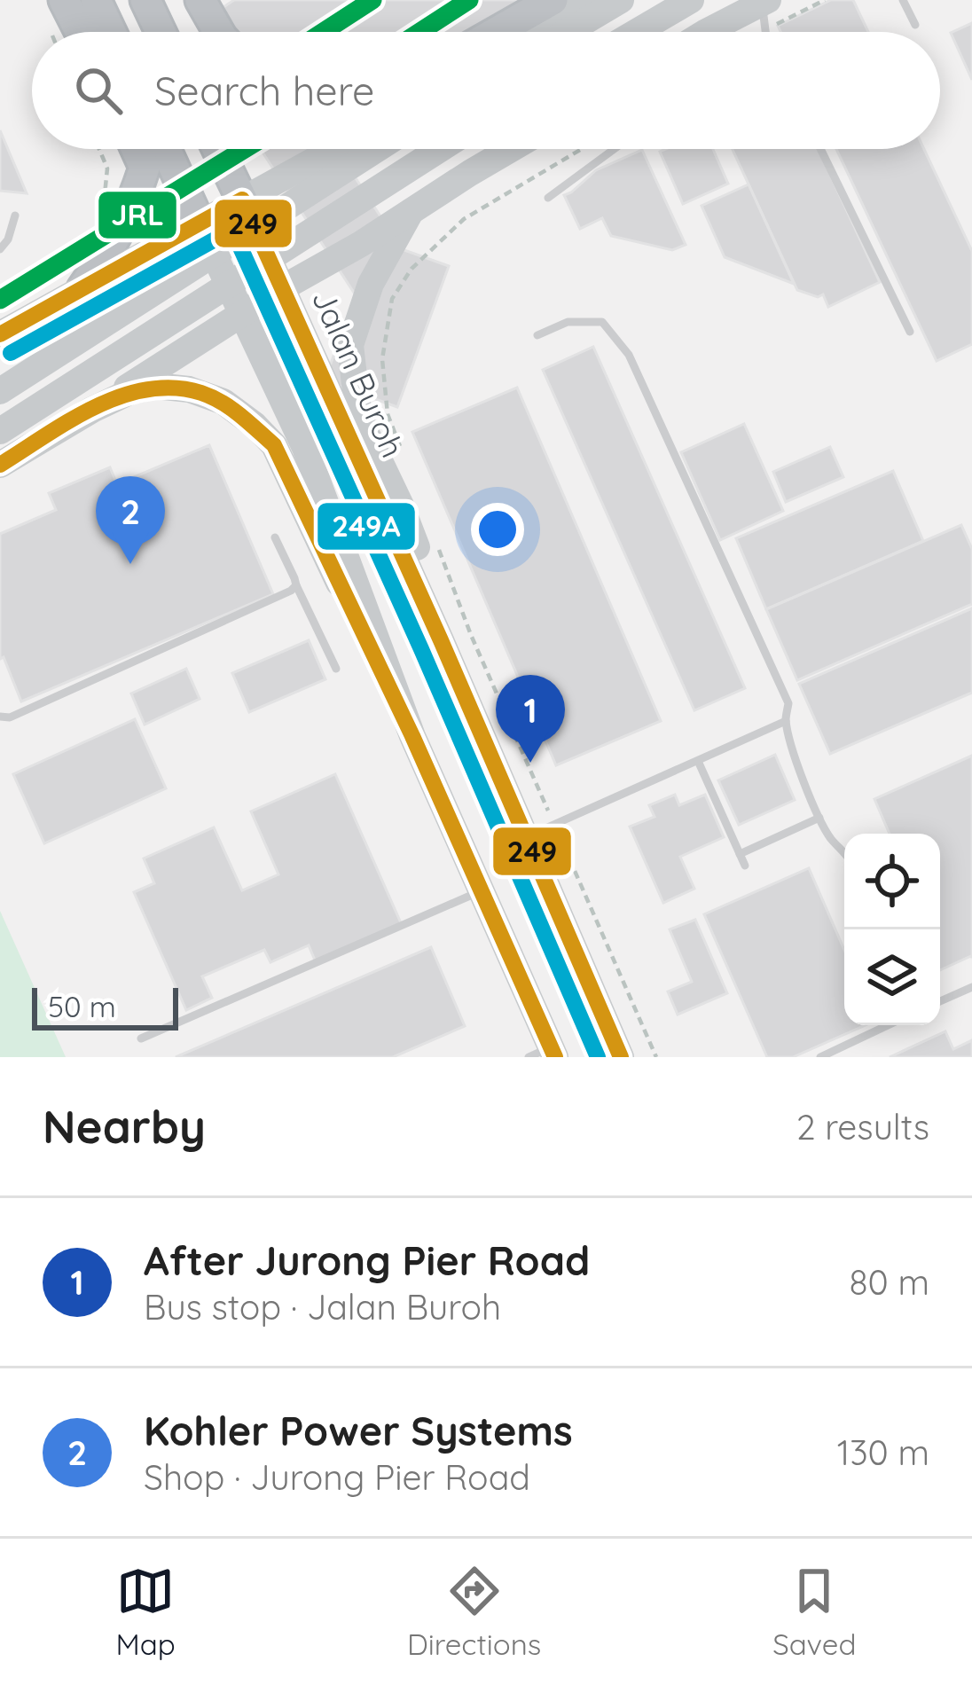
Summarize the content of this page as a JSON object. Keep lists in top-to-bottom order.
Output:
{
  "streets": {
    "highway": ["Jalan Buroh"]
  },
  "lines": ["transit line JRL", "transit line 249", "transit line 249A"],
  "scale_bar": "50 m",
  "page": {
    "search": "Search here",
    "pins": ["2", "1"],
    "scale": "50 m",
    "heading": ["Nearby", "2 results"],
    "list": [
      {
        "mark": "1",
        "name": "After Jurong Pier Road",
        "note": "Bus stop · Jalan Buroh",
        "value": "80 m"
      },
      {
        "mark": "2",
        "name": "Kohler Power Systems",
        "note": "Shop · Jurong Pier Road",
        "value": "130 m"
      }
    ],
    "nav": ["Map", "Directions", "Saved"]
  }
}
